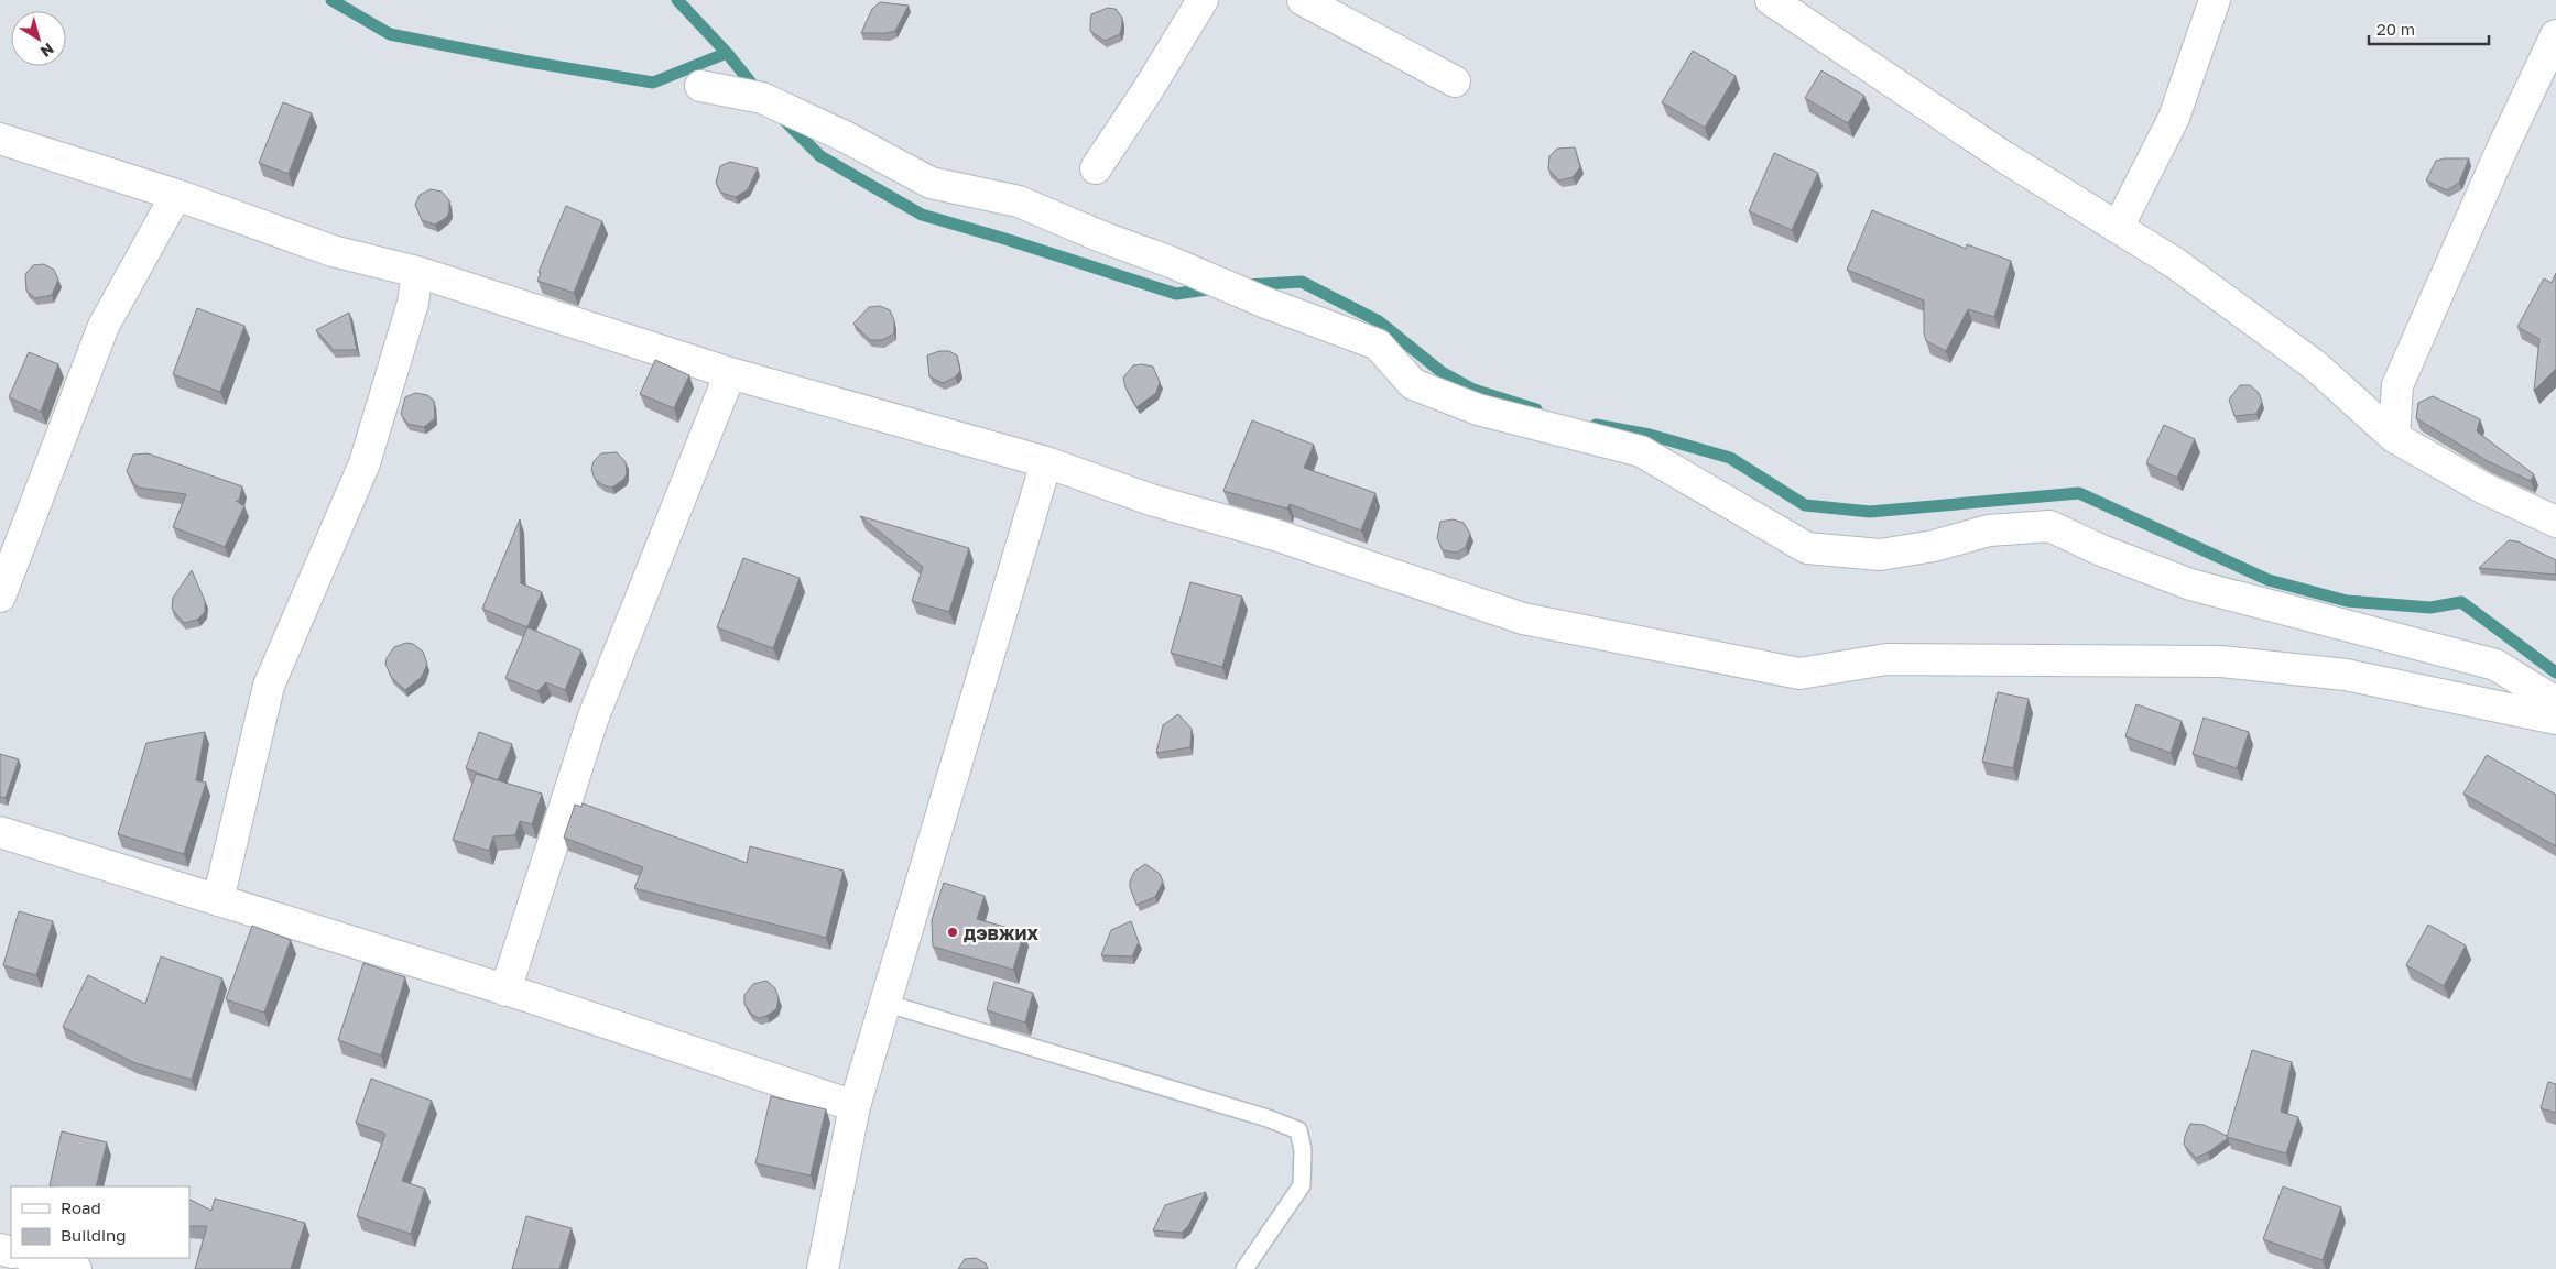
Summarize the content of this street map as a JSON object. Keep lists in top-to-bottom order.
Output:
{
  "places": ["дэвжих"],
  "legend": ["Road", "Building"],
  "scale_bar": "20 m",
  "north": "bottom right"
}
